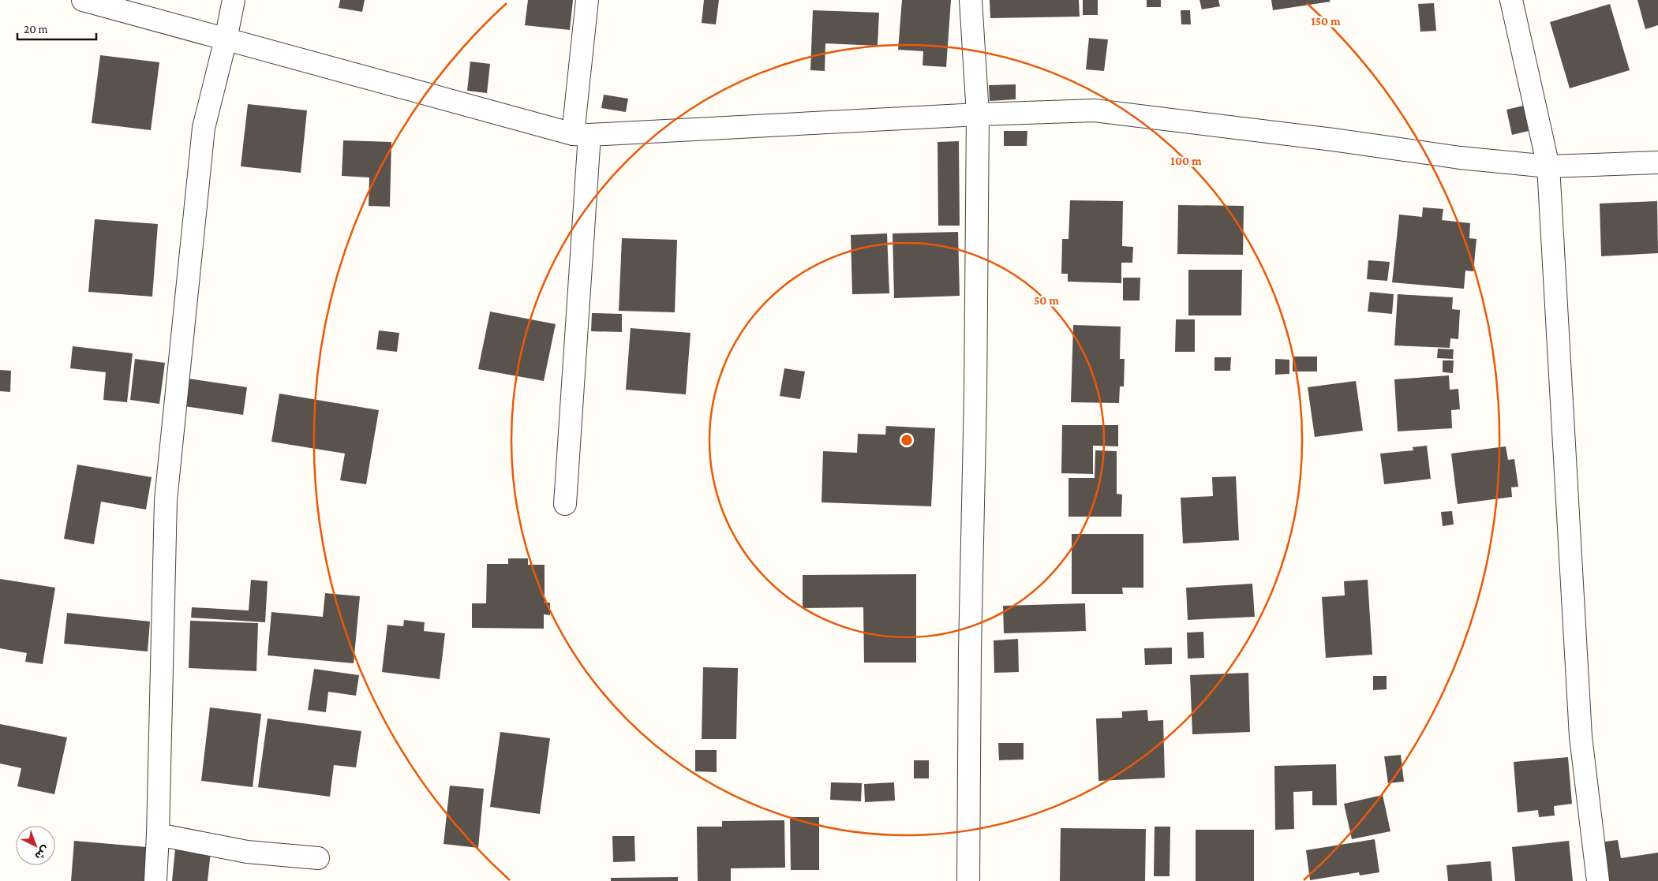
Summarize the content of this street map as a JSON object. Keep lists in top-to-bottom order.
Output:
{
  "scale_bar": "20 m",
  "north": "bottom right",
  "rings": ["150 m", "100 m", "50 m"]
}
